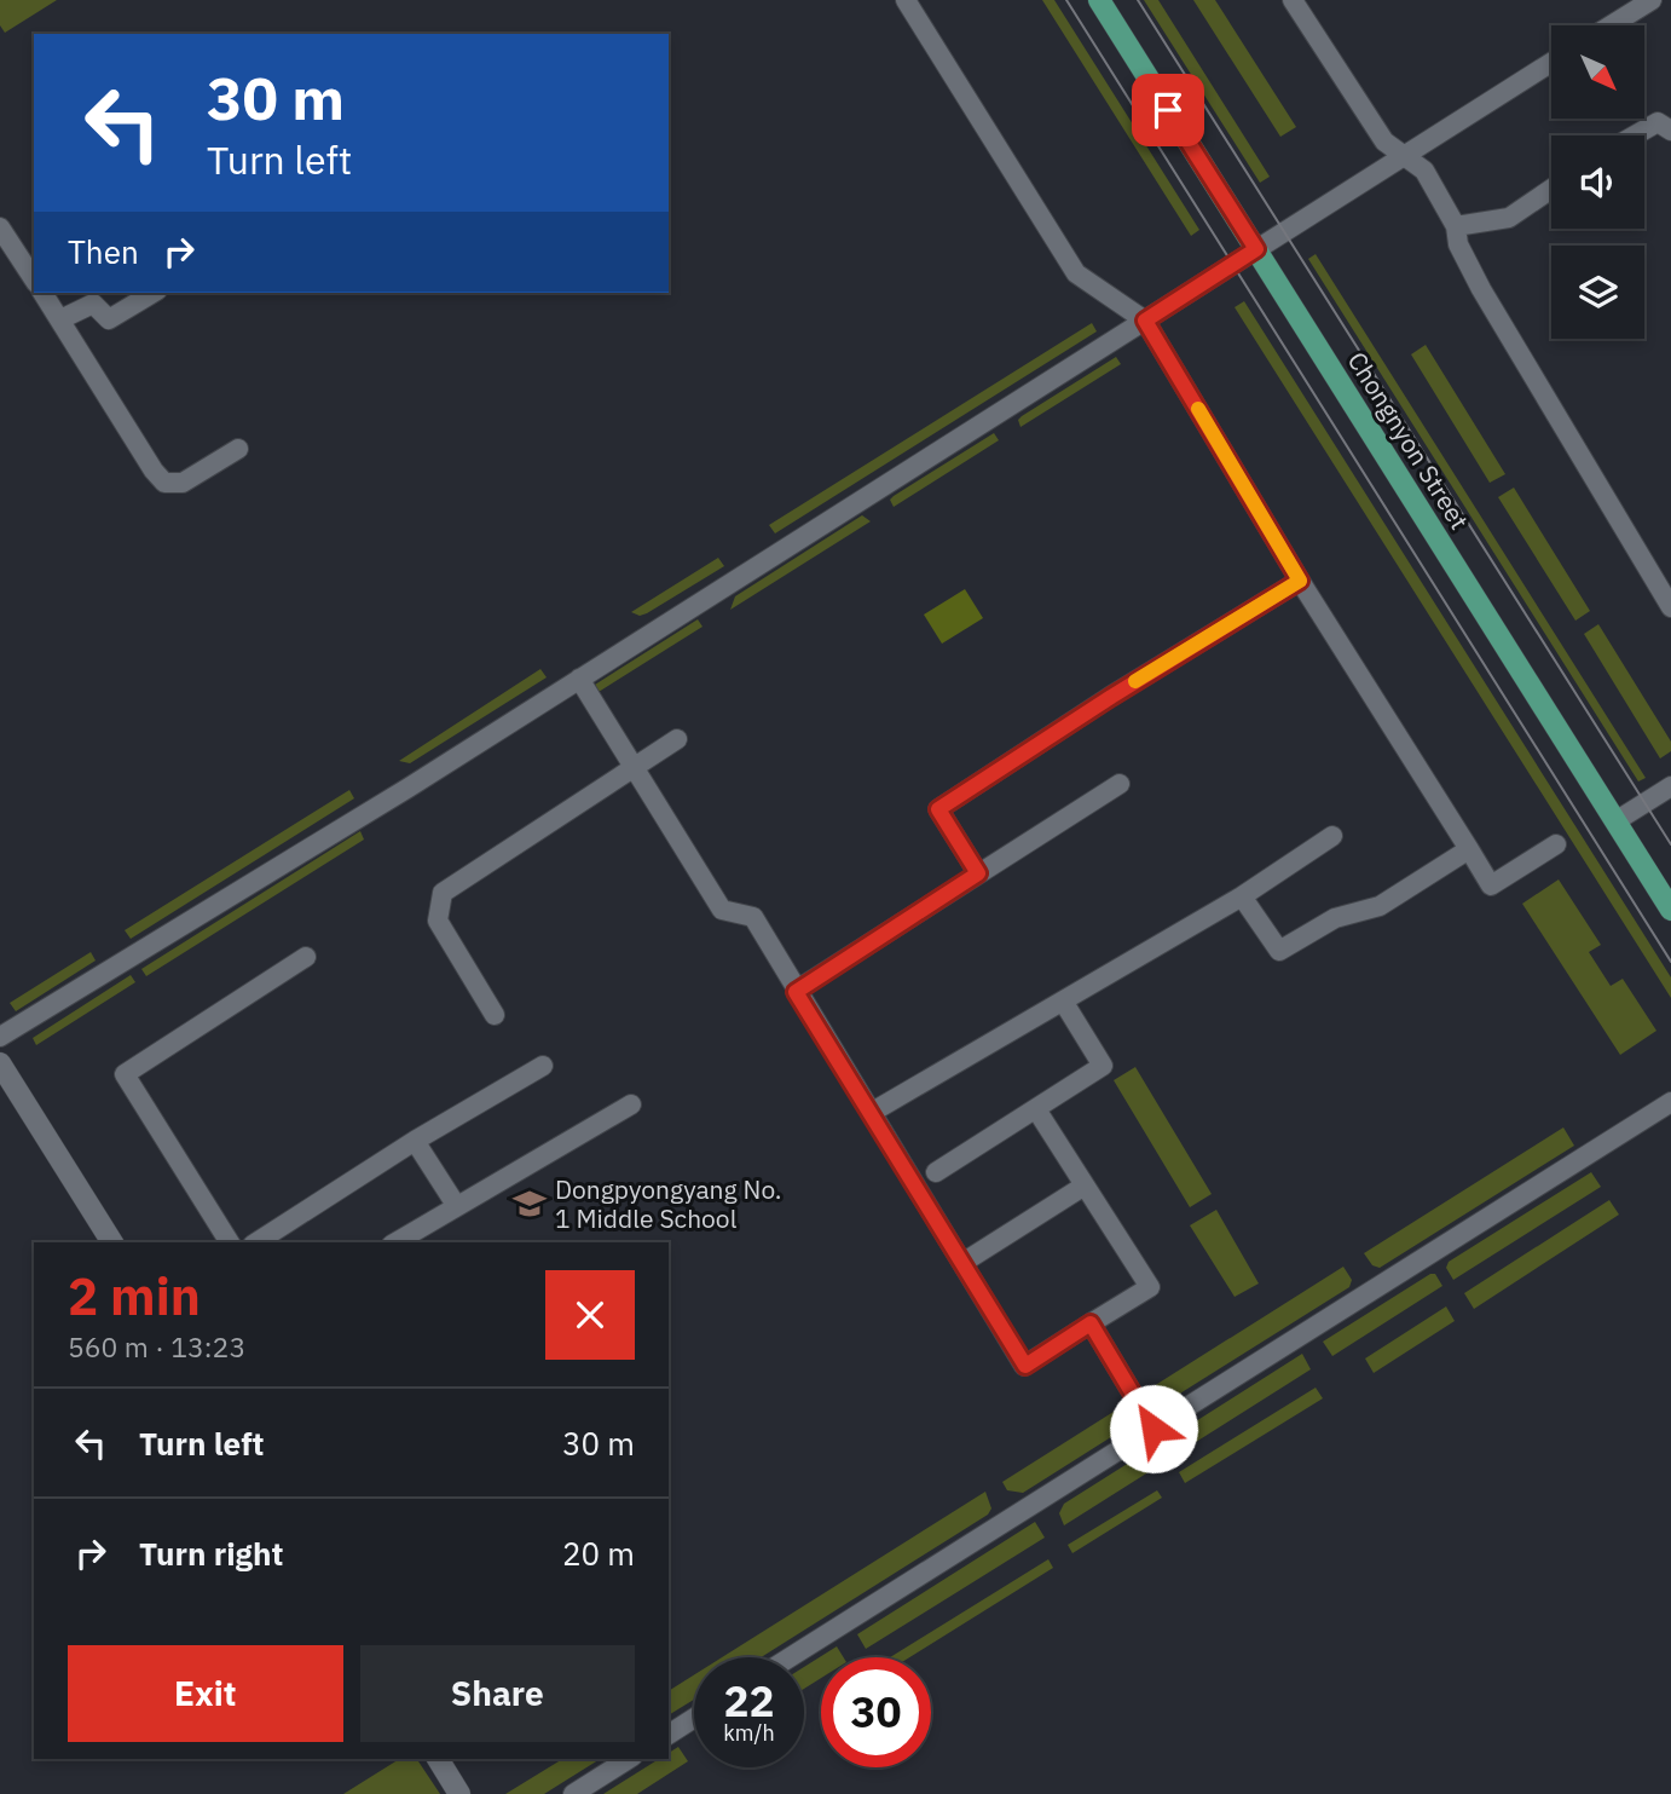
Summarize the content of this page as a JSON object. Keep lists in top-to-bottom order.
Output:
{
  "streets": {
    "main road": ["Chongnyon Street"]
  },
  "places": {
    "school or university": ["Dongpyongyang No. 1 Middle School"]
  },
  "north": "bottom right",
  "page": {
    "turn": ["30 m", "Turn left"],
    "then": "Then",
    "heading": ["2 min", "560 m · 13:23"],
    "list": [
      {
        "name": "Turn left",
        "value": "30 m"
      },
      {
        "name": "Turn right",
        "value": "20 m"
      }
    ],
    "buttons": ["Exit", "Share"],
    "speed": "22 km/h",
    "limit": "30"
  }
}
